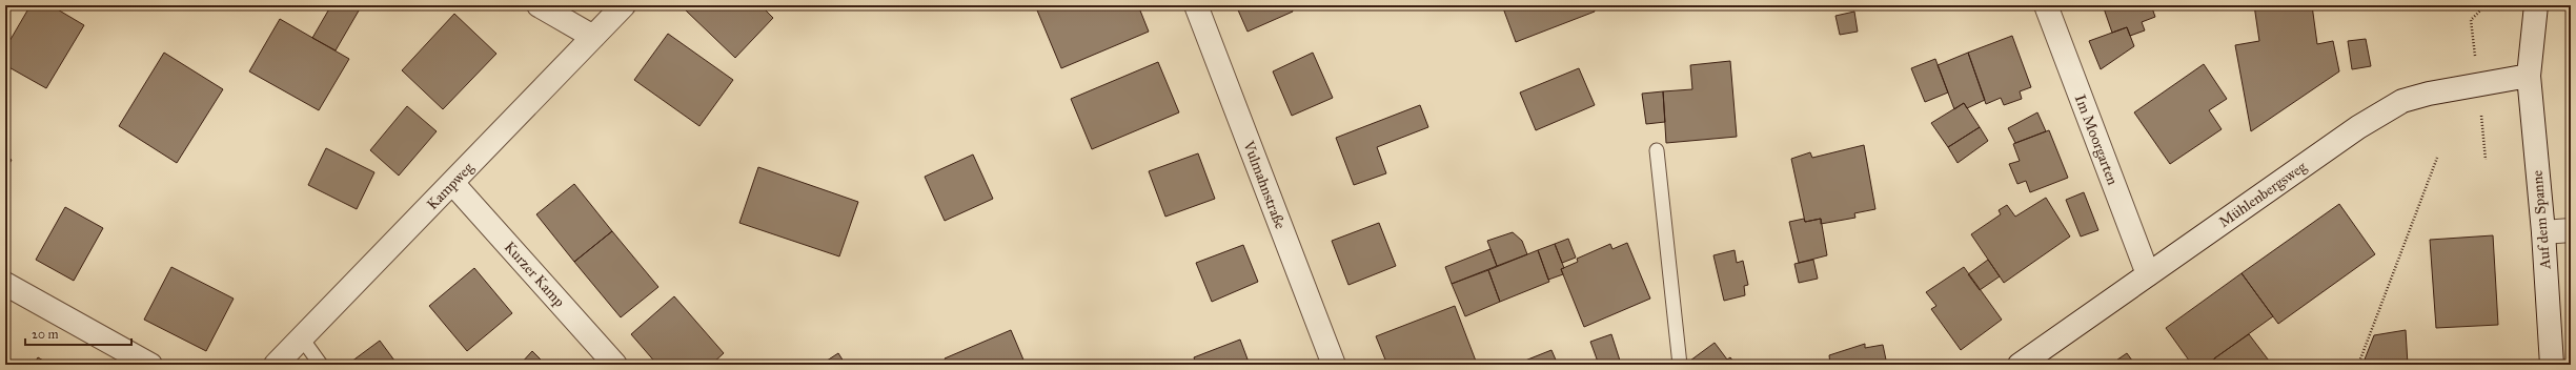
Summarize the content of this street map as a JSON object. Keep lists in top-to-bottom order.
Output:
{
  "streets": {
    "street": [
      "Im Moorgarten",
      "Vulmahnstraße",
      "Kampweg",
      "Mühlenbergsweg",
      "Auf dem Spanne",
      "Kurzer Kamp"
    ]
  },
  "crossings": [
    ["Im Moorgarten", "Mühlenbergsweg"],
    ["Kampweg", "Kurzer Kamp"],
    ["Mühlenbergsweg", "Auf dem Spanne"]
  ],
  "scale_bar": "20 m"
}
